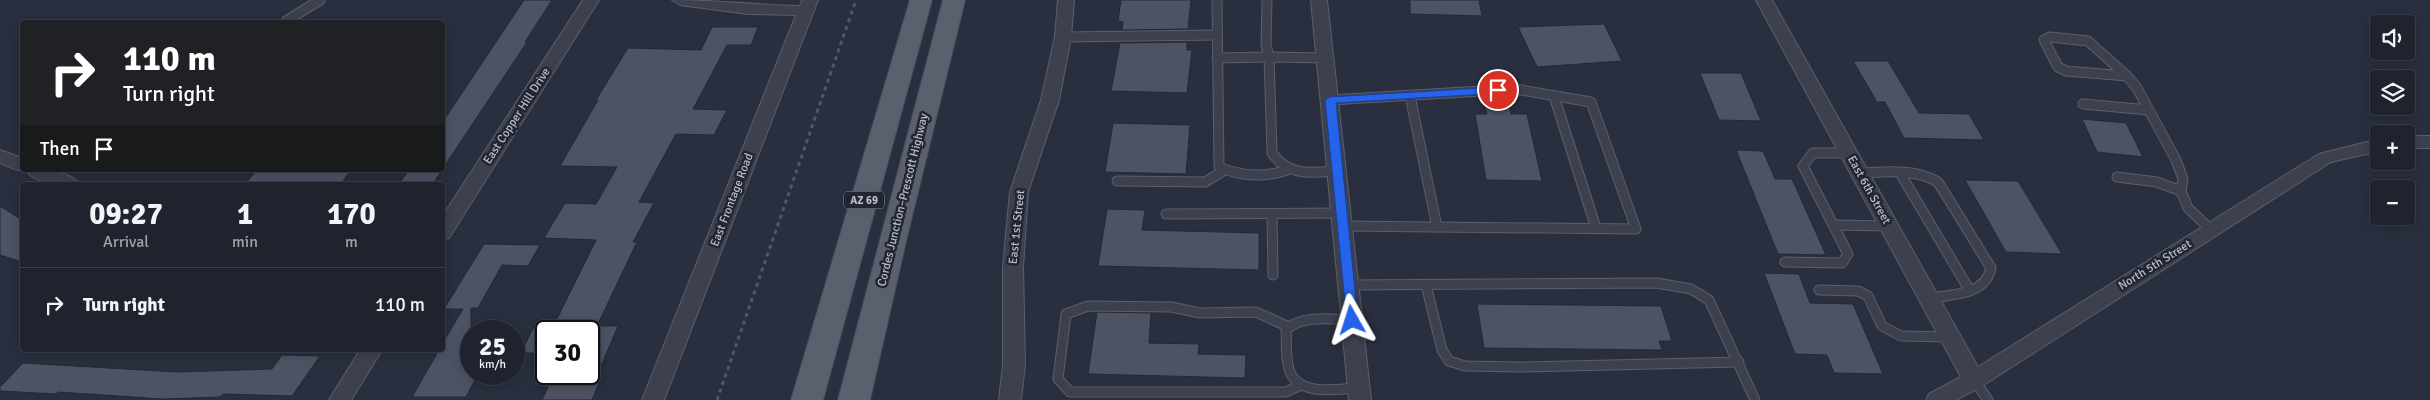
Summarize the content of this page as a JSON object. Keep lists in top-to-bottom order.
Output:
{
  "streets": {
    "main road": ["AZ 69", "Cordes Junction–Prescott Highway"],
    "street": [
      "East Copper Hill Drive",
      "East 6th Street",
      "East Frontage Road",
      "East 1st Street",
      "North 5th Street"
    ]
  },
  "crossings": [
    ["East 6th Street", "North 5th Street"]
  ],
  "page": {
    "map_buttons": ["+", "−"],
    "turn": ["110 m", "Turn right"],
    "then": "Then",
    "eta": [
      "09:27",
      "Arrival",
      "1",
      "min",
      "170",
      "m"
    ],
    "list": [
      {
        "name": "Turn right",
        "value": "110 m"
      }
    ],
    "speed": "25 km/h",
    "limit": "30"
  }
}
